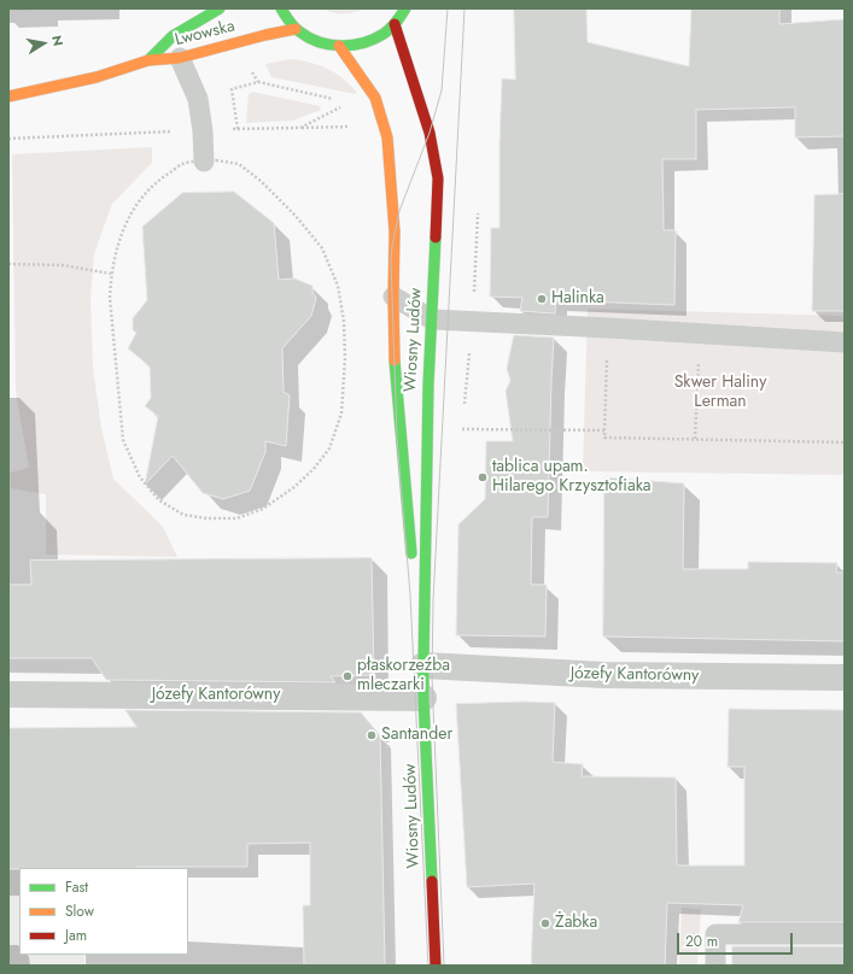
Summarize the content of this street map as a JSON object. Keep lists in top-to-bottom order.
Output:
{
  "streets": {
    "street": ["Lwowska", "Wiosny Ludów", "Józefy Kantorówny"]
  },
  "crossings": [
    ["Wiosny Ludów", "Józefy Kantorówny"]
  ],
  "parks": ["Skwer Haliny Lerman"],
  "places": [
    "Halinka",
    "tablica upam. Hilarego Krzysztofiaka",
    "płaskorzeźba mleczarki",
    "Santander",
    "Żabka"
  ],
  "legend": ["Fast", "Slow", "Jam"],
  "scale_bar": "20 m",
  "north": "right"
}
